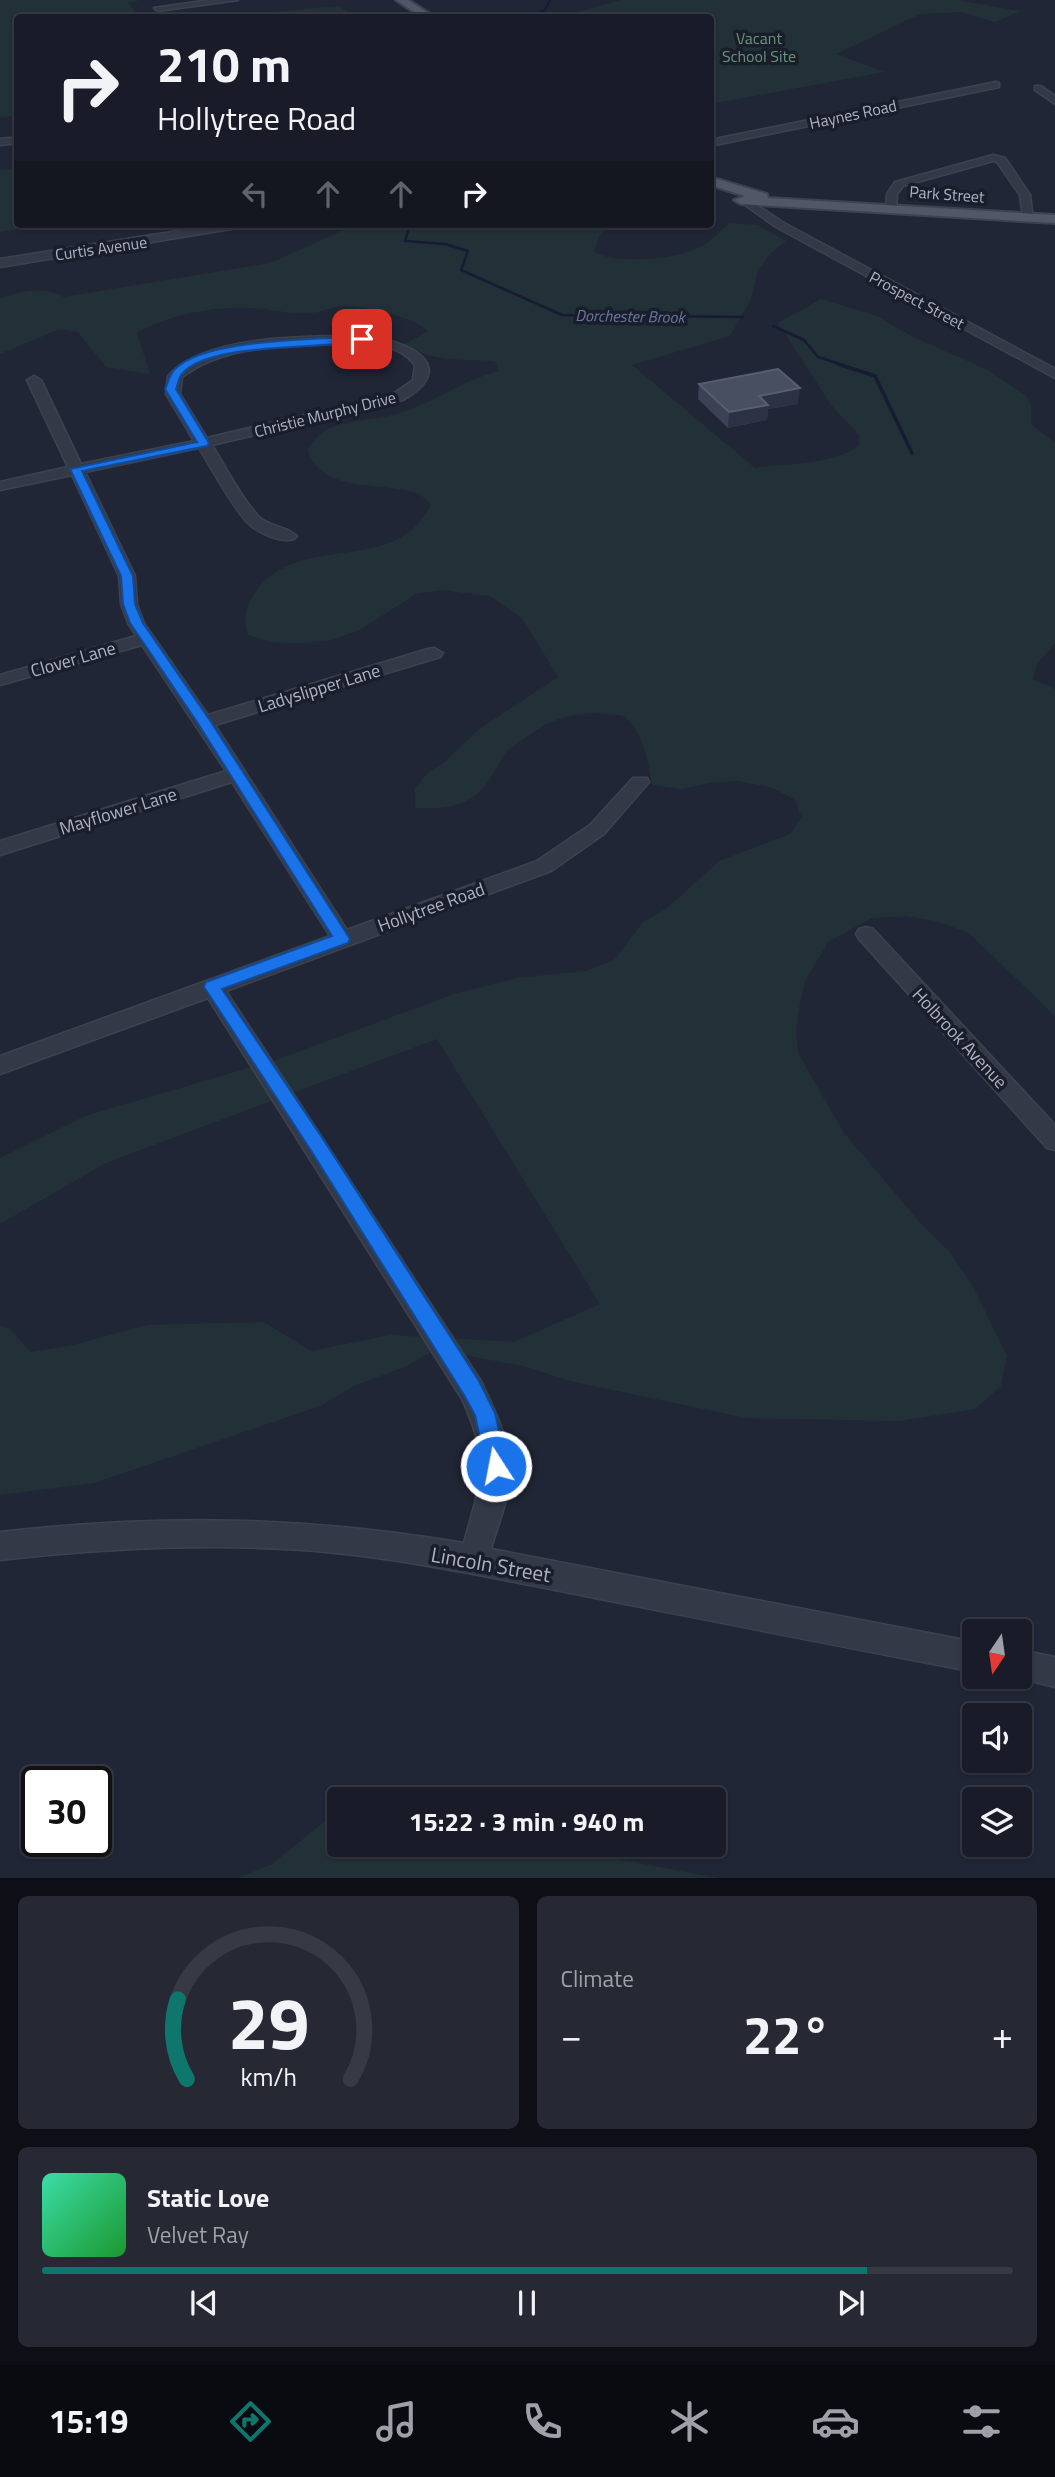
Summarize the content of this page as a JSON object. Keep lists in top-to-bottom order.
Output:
{
  "streets": {
    "main road": ["Park Street"],
    "street": [
      "Haynes Road",
      "Curtis Avenue",
      "Prospect Street",
      "Christie Murphy Drive",
      "Clover Lane",
      "Ladyslipper Lane",
      "Mayflower Lane",
      "Hollytree Road",
      "Holbrook Avenue",
      "Lincoln Street"
    ]
  },
  "crossings": [
    ["Park Street", "Prospect Street"]
  ],
  "water": ["Dorchester Brook"],
  "parks": ["Vacant School Site"],
  "north": "bottom",
  "page": {
    "turn": ["210 m", "Hollytree Road"],
    "limit": "30",
    "trip": "15:22 · 3 min · 940 m",
    "tile": "Climate",
    "heat": ["−", "22°", "+"],
    "song": ["Static Love", "Velvet Ray"],
    "tabs": "15:19",
    "gauge": ["29", "km/h"]
  }
}
